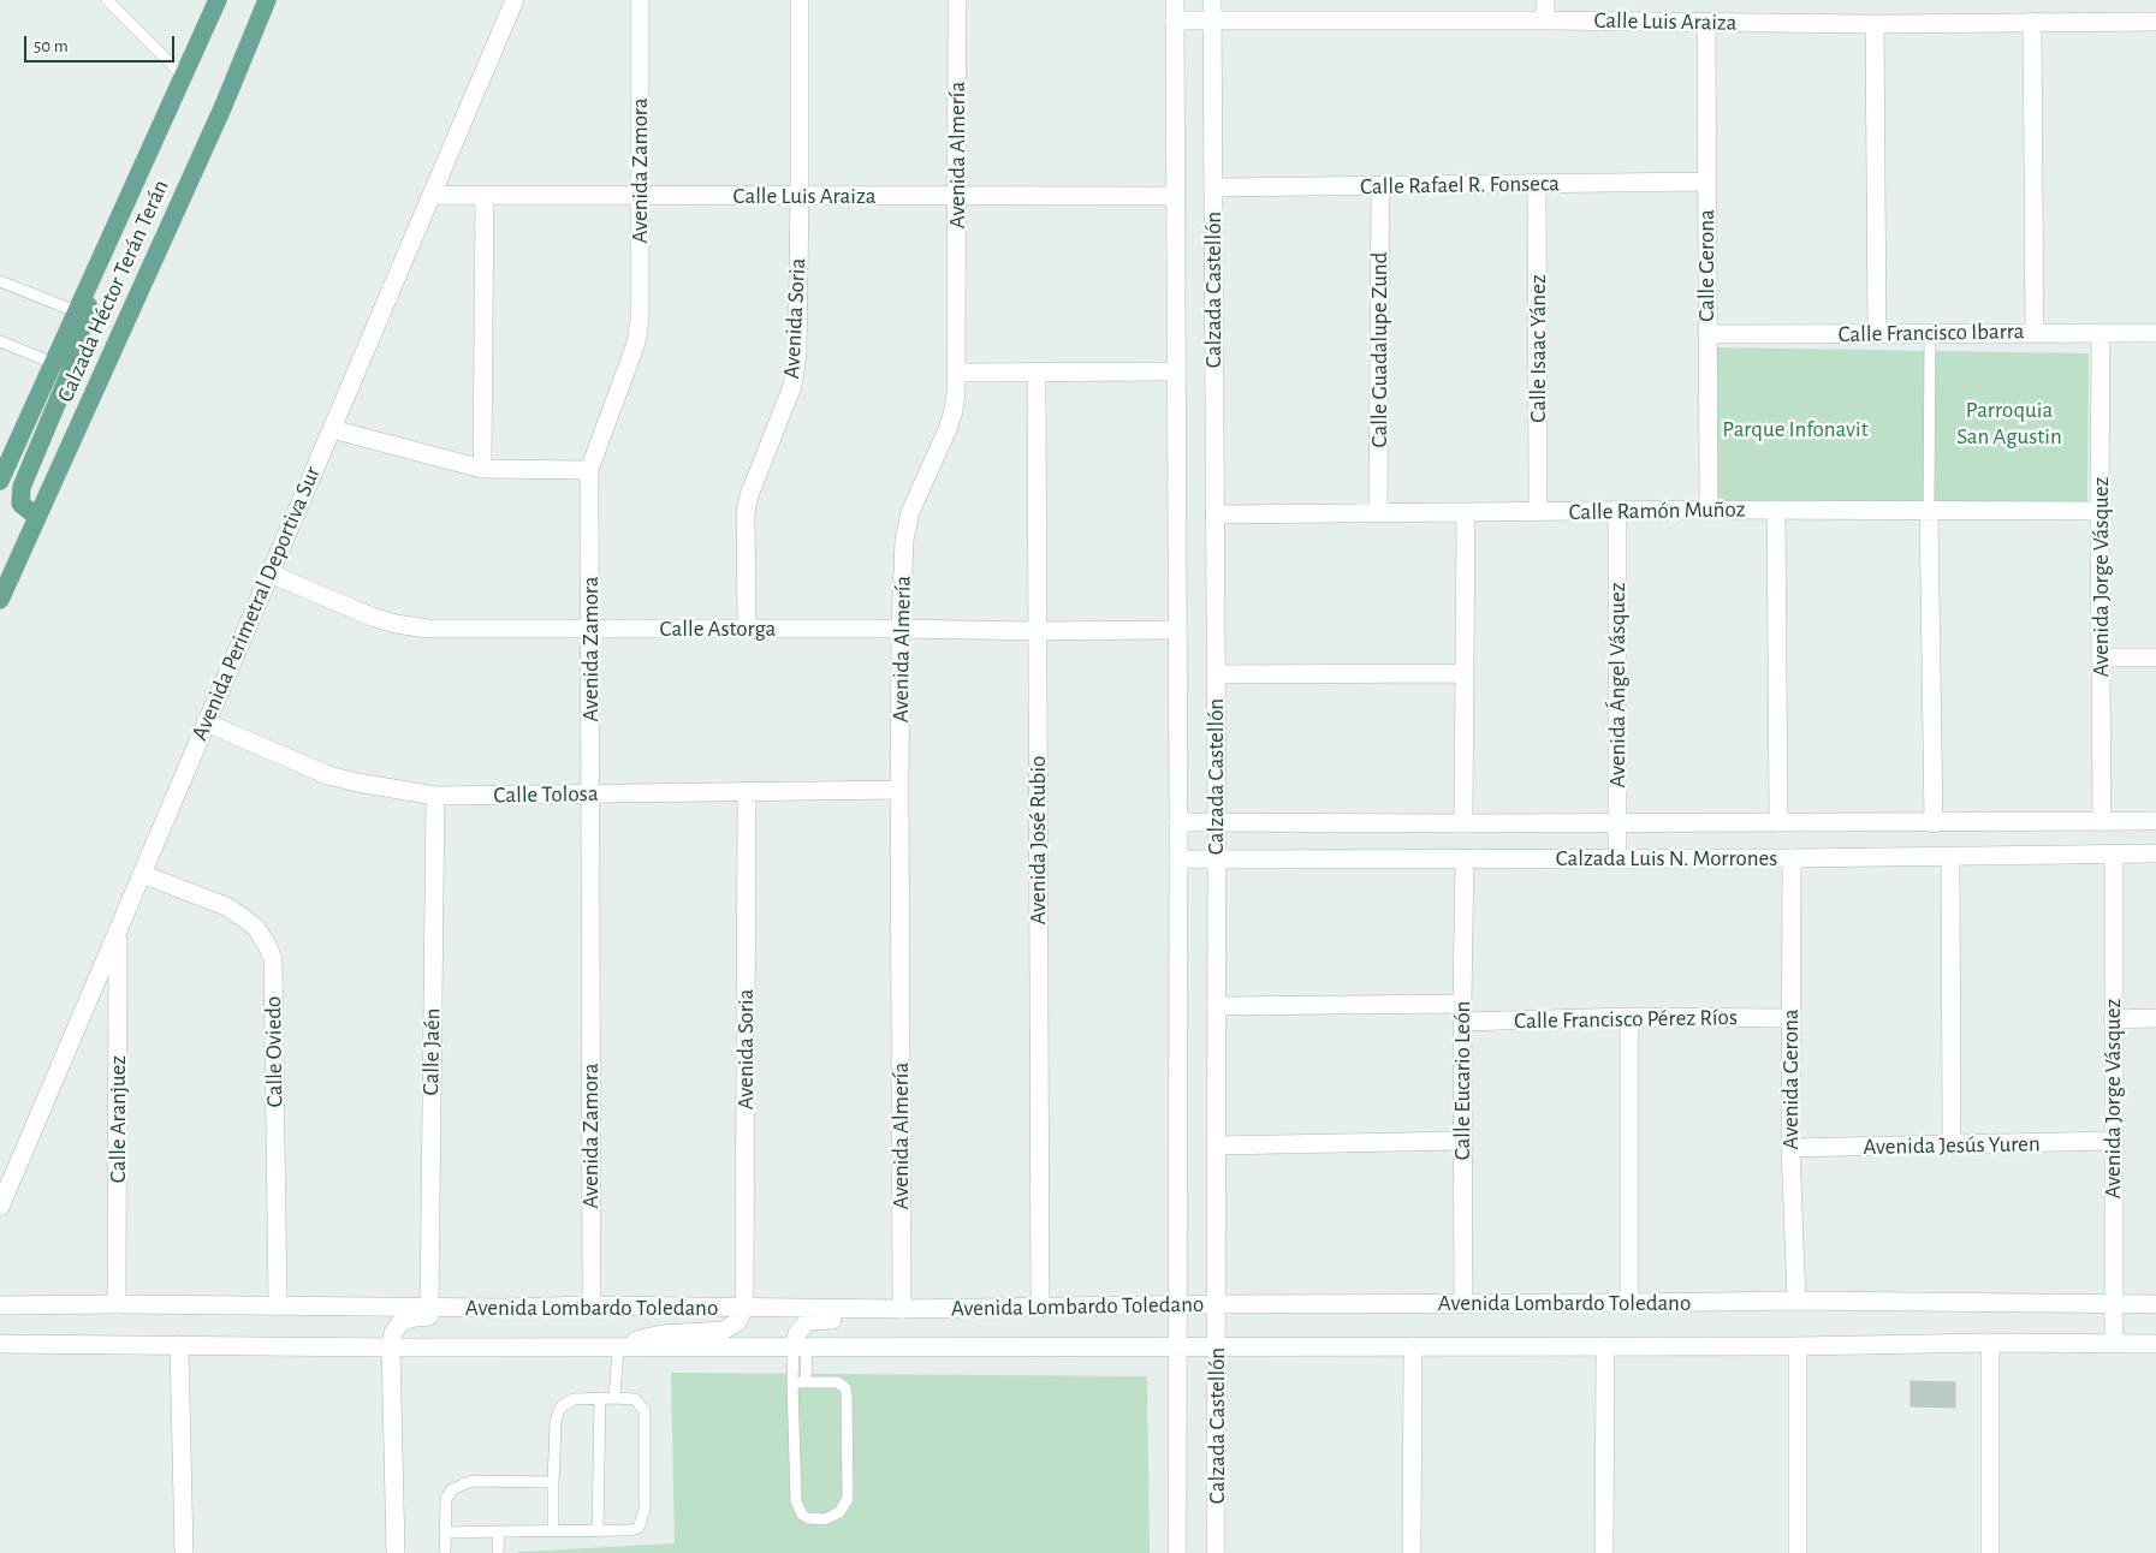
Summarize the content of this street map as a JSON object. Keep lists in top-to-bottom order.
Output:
{
  "streets": {
    "main road": ["Calzada Héctor Terán Terán"],
    "street": [
      "Calle Luis Araiza",
      "Avenida Almería",
      "Avenida Zamora",
      "Calle Rafael R. Fonseca",
      "Calle Gerona",
      "Calzada Castellón",
      "Avenida Soria",
      "Calle Francisco Ibarra",
      "Calle Isaac Yánez",
      "Calle Guadalupe Zund",
      "Calle Ramón Muñoz",
      "Avenida Jorge Vásquez",
      "Avenida Perimetral Deportiva Sur",
      "Calle Astorga",
      "Avenida Ángel Vásquez",
      "Calle Tolosa",
      "Avenida José Rubio",
      "Calzada Luis N. Morrones",
      "Calle Francisco Pérez Ríos",
      "Calle Oviedo",
      "Calle Jaén",
      "Avenida Gerona",
      "Calle Eucario León",
      "Calle Aranjuez",
      "Avenida Jesús Yuren",
      "Avenida Lombardo Toledano"
    ]
  },
  "crossings": [
    ["Calle Luis Araiza", "Avenida Almería"],
    ["Calle Luis Araiza", "Avenida Zamora"],
    ["Calle Luis Araiza", "Calle Gerona"],
    ["Calle Luis Araiza", "Calzada Castellón"],
    ["Calle Luis Araiza", "Avenida Soria"],
    ["Calle Luis Araiza", "Avenida Perimetral Deportiva Sur"],
    ["Avenida Almería", "Calle Astorga"],
    ["Avenida Almería", "Calle Tolosa"],
    ["Avenida Almería", "Avenida Lombardo Toledano"],
    ["Avenida Zamora", "Calle Astorga"],
    ["Avenida Zamora", "Calle Tolosa"],
    ["Avenida Zamora", "Avenida Lombardo Toledano"],
    ["Calle Rafael R. Fonseca", "Calle Gerona"],
    ["Calle Rafael R. Fonseca", "Calzada Castellón"],
    ["Calle Rafael R. Fonseca", "Calle Isaac Yánez"],
    ["Calle Rafael R. Fonseca", "Calle Guadalupe Zund"],
    ["Calle Gerona", "Calle Francisco Ibarra"],
    ["Calle Gerona", "Calle Ramón Muñoz"],
    ["Calzada Castellón", "Calle Ramón Muñoz"],
    ["Calzada Castellón", "Calle Astorga"],
    ["Calzada Castellón", "Calzada Luis N. Morrones"],
    ["Calzada Castellón", "Calle Francisco Pérez Ríos"],
    ["Calzada Castellón", "Avenida Lombardo Toledano"],
    ["Avenida Soria", "Calle Astorga"],
    ["Avenida Soria", "Calle Tolosa"],
    ["Avenida Soria", "Avenida Lombardo Toledano"],
    ["Calle Francisco Ibarra", "Avenida Jorge Vásquez"],
    ["Calle Isaac Yánez", "Calle Ramón Muñoz"],
    ["Calle Guadalupe Zund", "Calle Ramón Muñoz"],
    ["Calle Ramón Muñoz", "Avenida Jorge Vásquez"],
    ["Calle Ramón Muñoz", "Avenida Ángel Vásquez"],
    ["Avenida Jorge Vásquez", "Calzada Luis N. Morrones"],
    ["Avenida Jorge Vásquez", "Avenida Jesús Yuren"],
    ["Avenida Jorge Vásquez", "Avenida Lombardo Toledano"],
    ["Avenida Perimetral Deportiva Sur", "Calle Astorga"],
    ["Avenida Perimetral Deportiva Sur", "Calle Tolosa"],
    ["Avenida Perimetral Deportiva Sur", "Calle Oviedo"],
    ["Avenida Perimetral Deportiva Sur", "Calle Aranjuez"],
    ["Calle Astorga", "Avenida José Rubio"],
    ["Avenida Ángel Vásquez", "Calzada Luis N. Morrones"],
    ["Calle Tolosa", "Calle Jaén"],
    ["Avenida José Rubio", "Avenida Lombardo Toledano"],
    ["Calzada Luis N. Morrones", "Avenida Gerona"],
    ["Calzada Luis N. Morrones", "Calle Eucario León"],
    ["Calle Francisco Pérez Ríos", "Avenida Gerona"],
    ["Calle Francisco Pérez Ríos", "Calle Eucario León"],
    ["Calle Oviedo", "Avenida Lombardo Toledano"],
    ["Calle Jaén", "Avenida Lombardo Toledano"],
    ["Avenida Gerona", "Avenida Jesús Yuren"],
    ["Avenida Gerona", "Avenida Lombardo Toledano"],
    ["Calle Eucario León", "Avenida Lombardo Toledano"],
    ["Calle Aranjuez", "Avenida Lombardo Toledano"]
  ],
  "parks": ["Parroquia San Agustin", "Parque Infonavit"],
  "scale_bar": "50 m"
}
